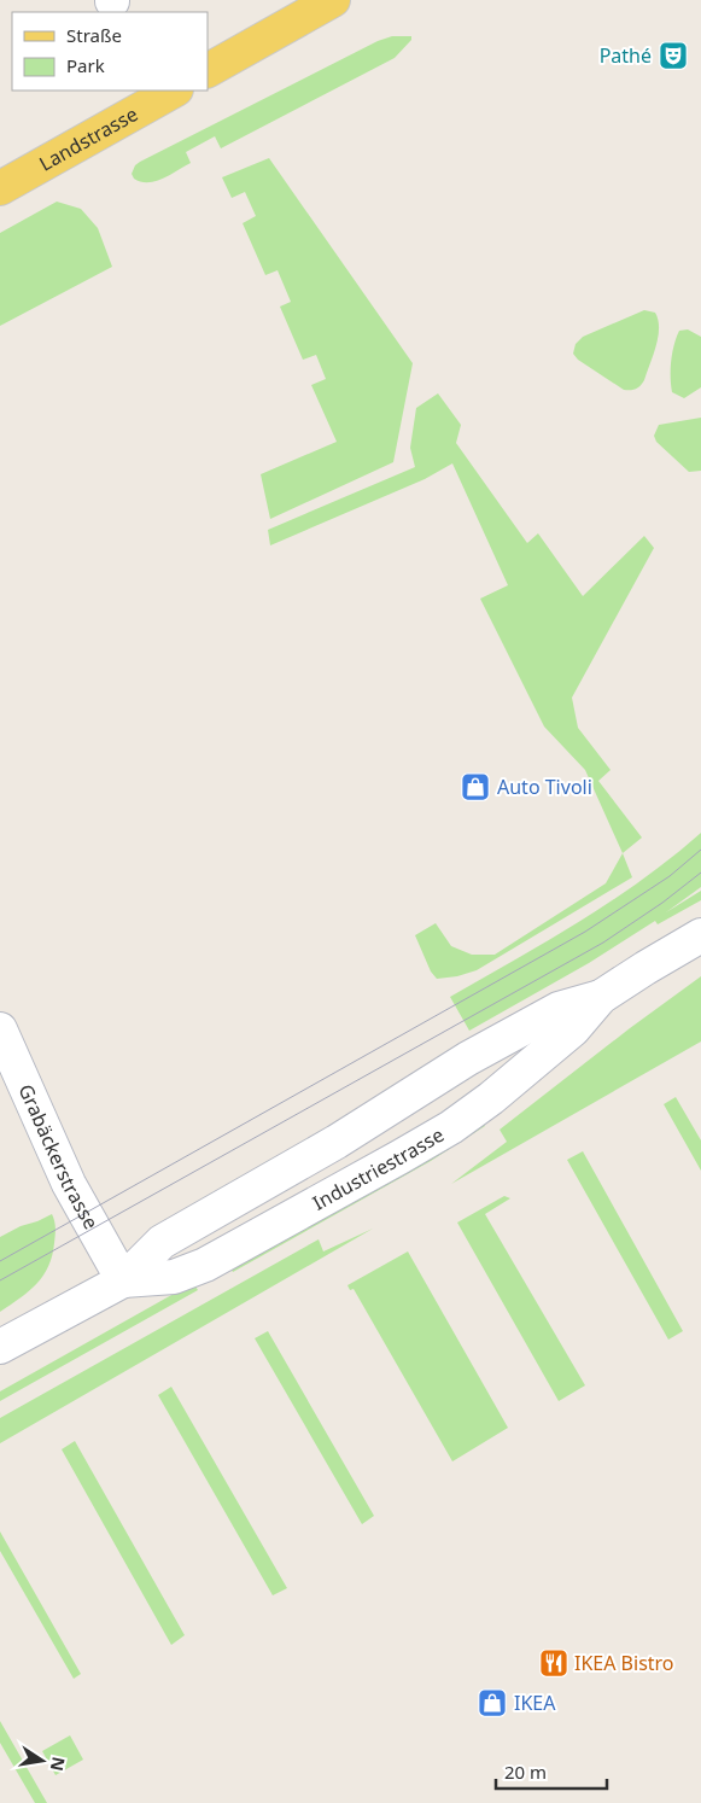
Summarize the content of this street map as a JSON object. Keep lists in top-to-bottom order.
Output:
{
  "streets": {
    "main road": ["Landstrasse"],
    "street": ["Grabäckerstrasse", "Industriestrasse"]
  },
  "crossings": [
    ["Grabäckerstrasse", "Industriestrasse"]
  ],
  "places": {
    "theatre": ["Pathé"],
    "shop": ["Auto Tivoli", "IKEA"],
    "restaurant": ["IKEA Bistro"]
  },
  "legend": ["Straße", "Park"],
  "scale_bar": "20 m",
  "north": "right"
}
